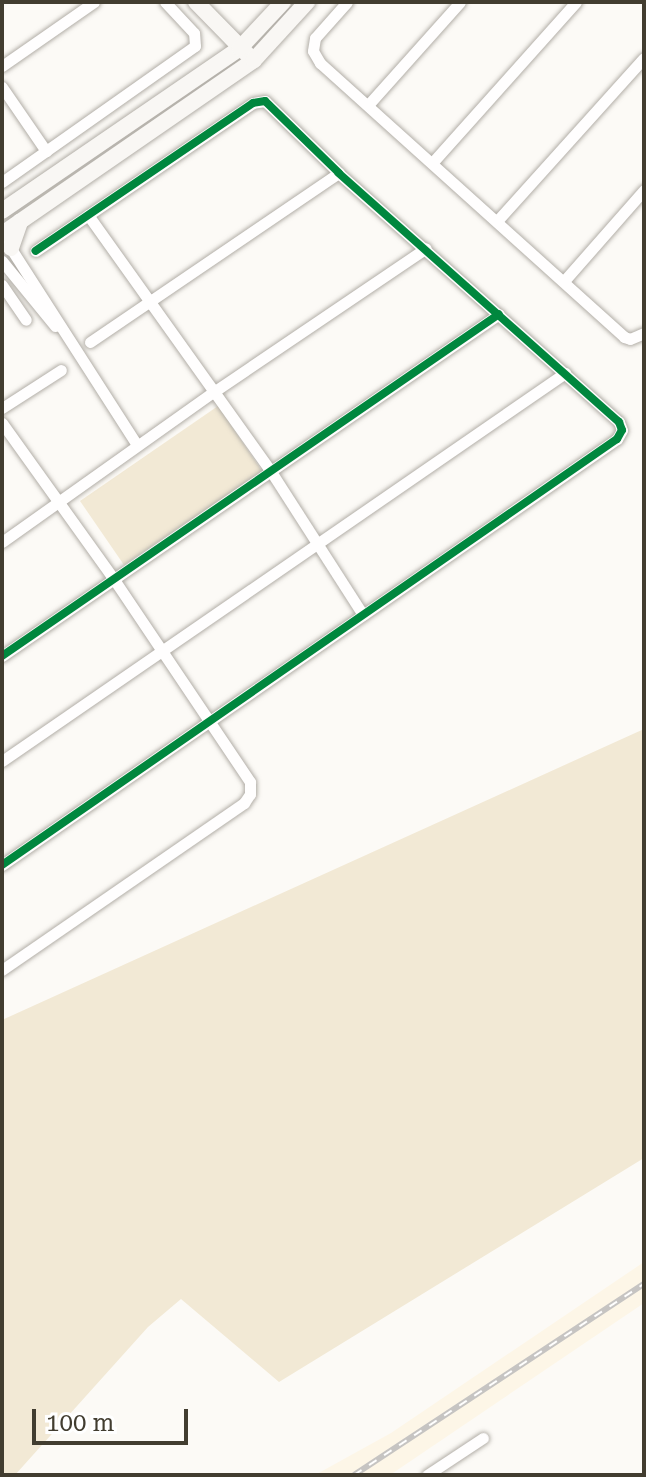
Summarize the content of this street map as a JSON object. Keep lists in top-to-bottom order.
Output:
{
  "scale_bar": "100 m"
}
